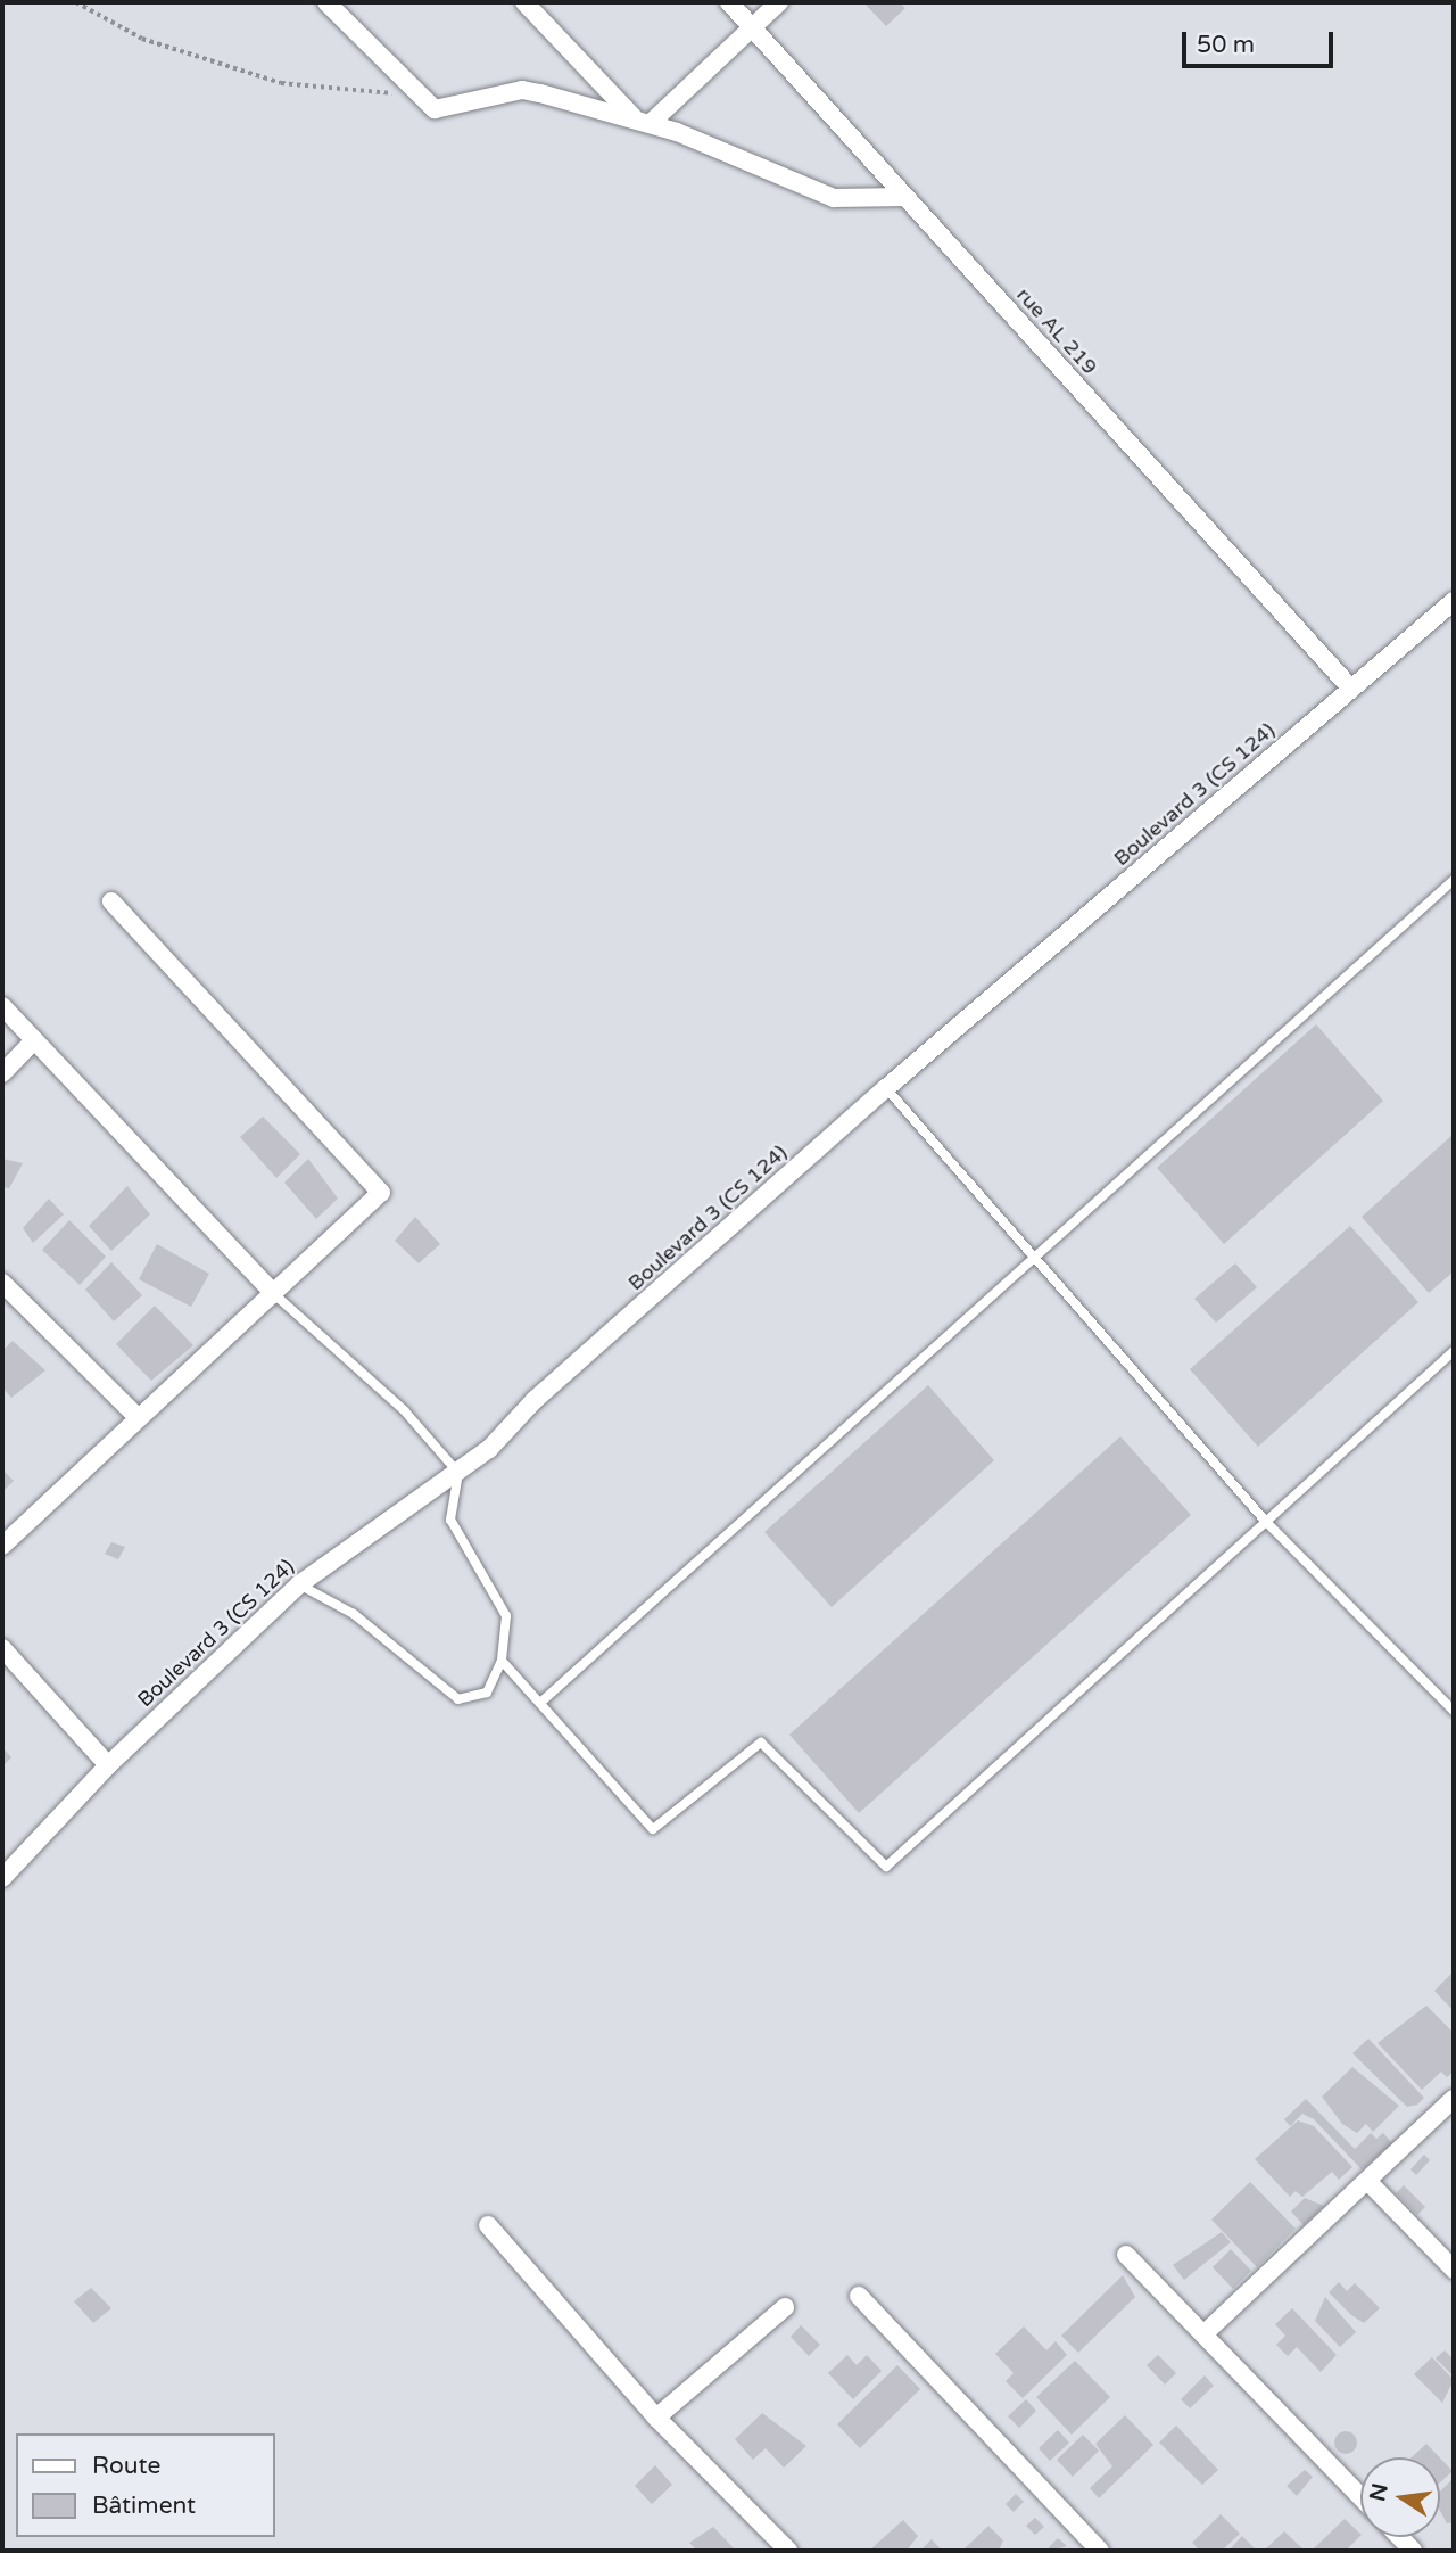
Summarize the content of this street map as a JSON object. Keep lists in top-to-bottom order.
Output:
{
  "streets": {
    "street": ["rue AL 219", "Boulevard 3 (CS 124)"]
  },
  "crossings": [
    ["rue AL 219", "Boulevard 3 (CS 124)"]
  ],
  "legend": ["Route", "Bâtiment"],
  "scale_bar": "50 m",
  "north": "left"
}
